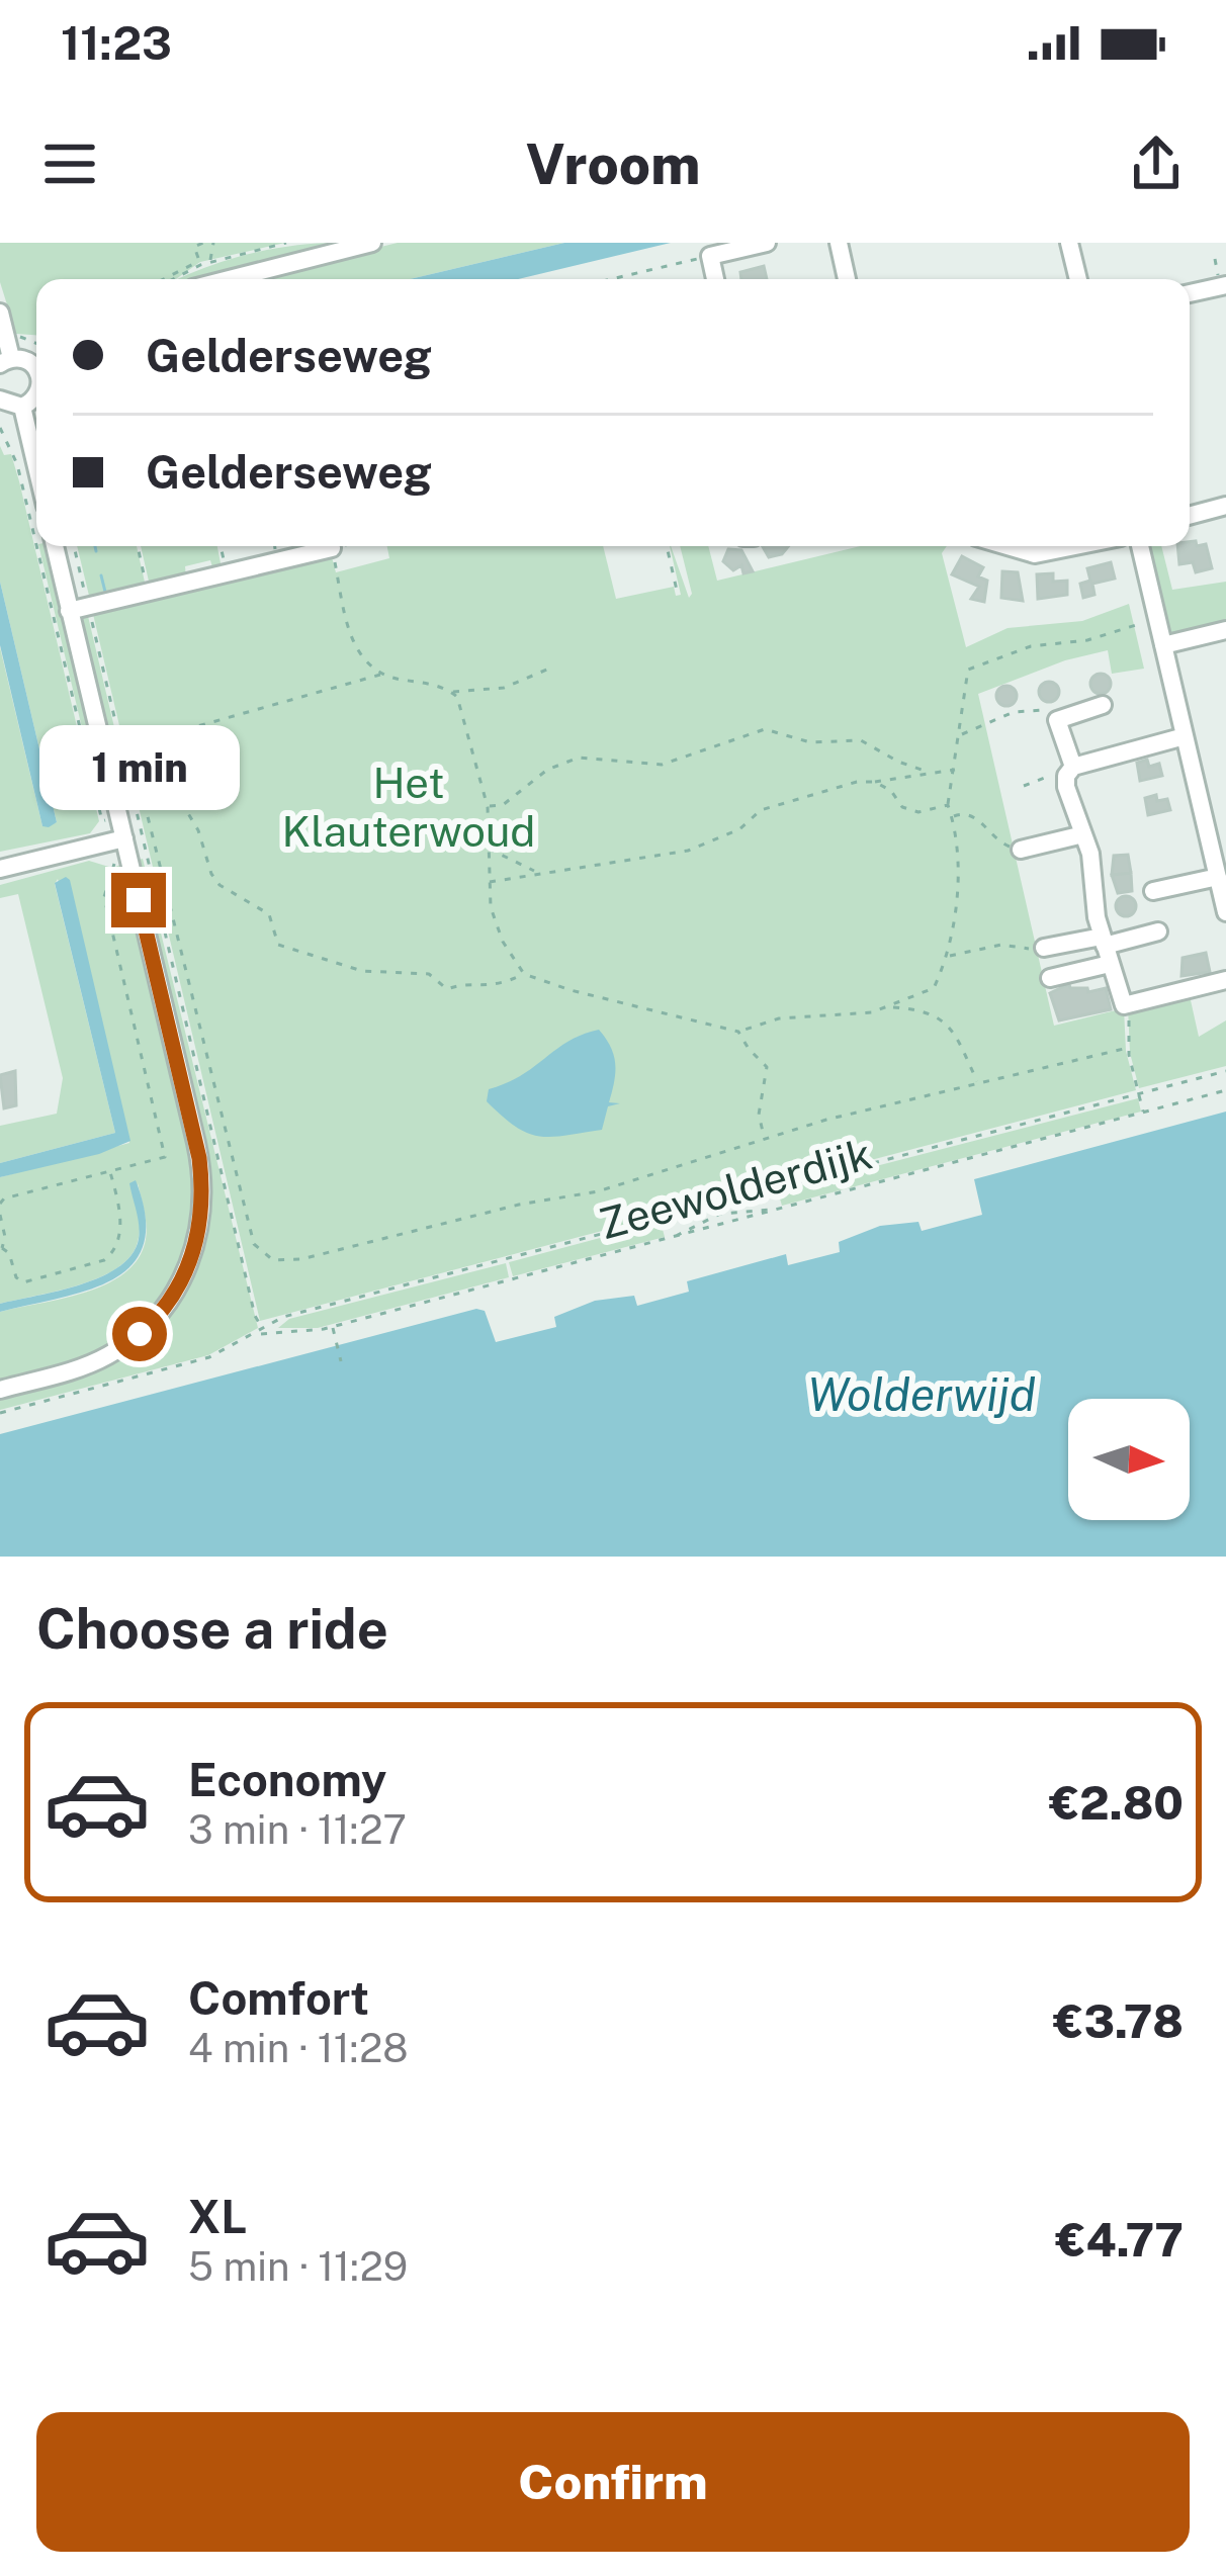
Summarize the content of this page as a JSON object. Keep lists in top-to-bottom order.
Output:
{
  "streets": {
    "path": ["Zeewolderdijk"]
  },
  "water": ["Wolderwijd"],
  "parks": ["Het Klauterwoud"],
  "north": "right",
  "page": {
    "status": "11:23",
    "header": "Vroom",
    "banner": ["Gelderseweg", "Gelderseweg"],
    "bubble": "1 min",
    "heading": "Choose a ride",
    "list": [
      {
        "name": "Economy",
        "note": "3 min · 11:27",
        "value": "€2.80"
      },
      {
        "name": "Comfort",
        "note": "4 min · 11:28",
        "value": "€3.78"
      },
      {
        "name": "XL",
        "note": "5 min · 11:29",
        "value": "€4.77"
      }
    ],
    "buttons": "Confirm"
  }
}
